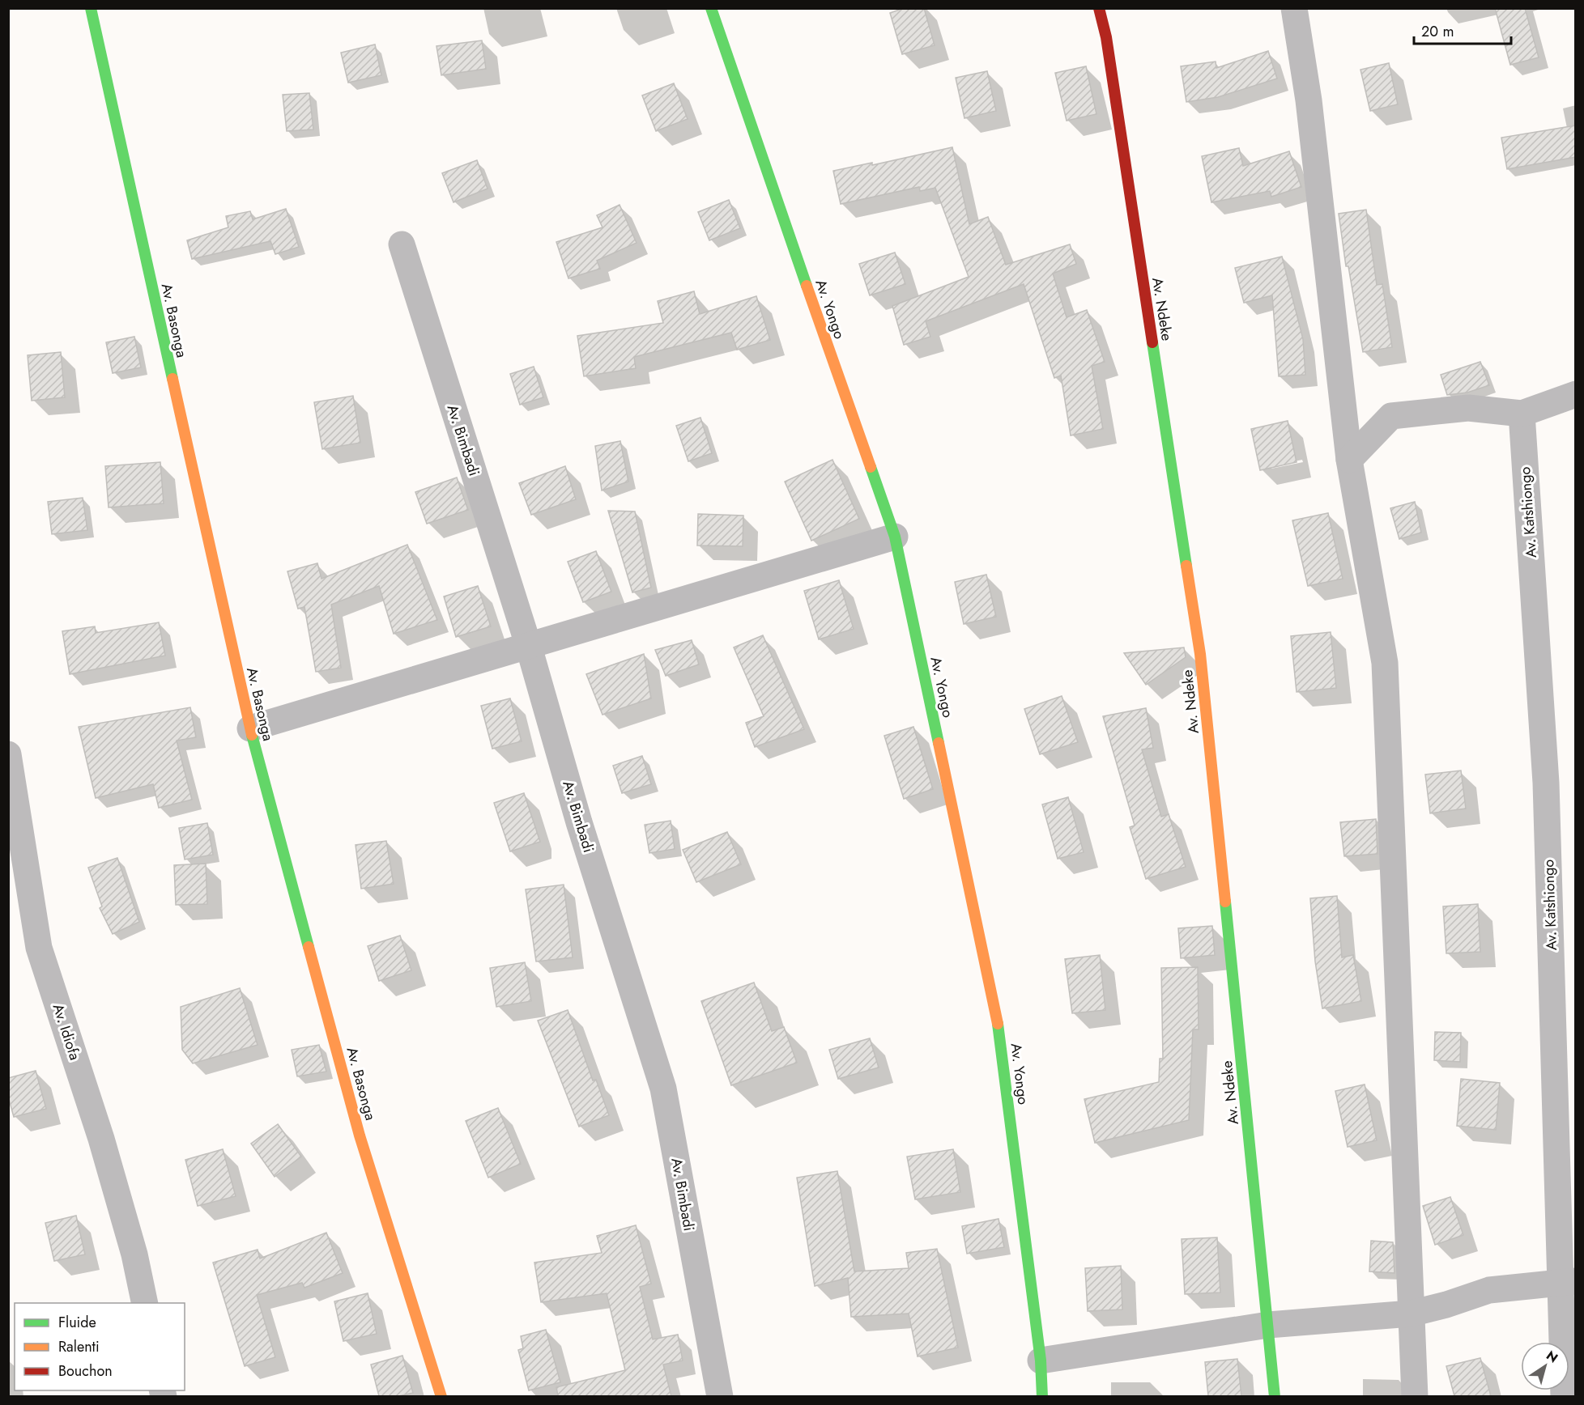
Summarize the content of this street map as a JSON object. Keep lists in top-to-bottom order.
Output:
{
  "streets": {
    "street": [
      "Av. Yongo",
      "Av. Ndeke",
      "Av. Basonga",
      "Av. Bimbadi",
      "Av. Katshiongo",
      "Av. Idiofa"
    ]
  },
  "legend": ["Fluide", "Ralenti", "Bouchon"],
  "scale_bar": "20 m",
  "north": "top right"
}
